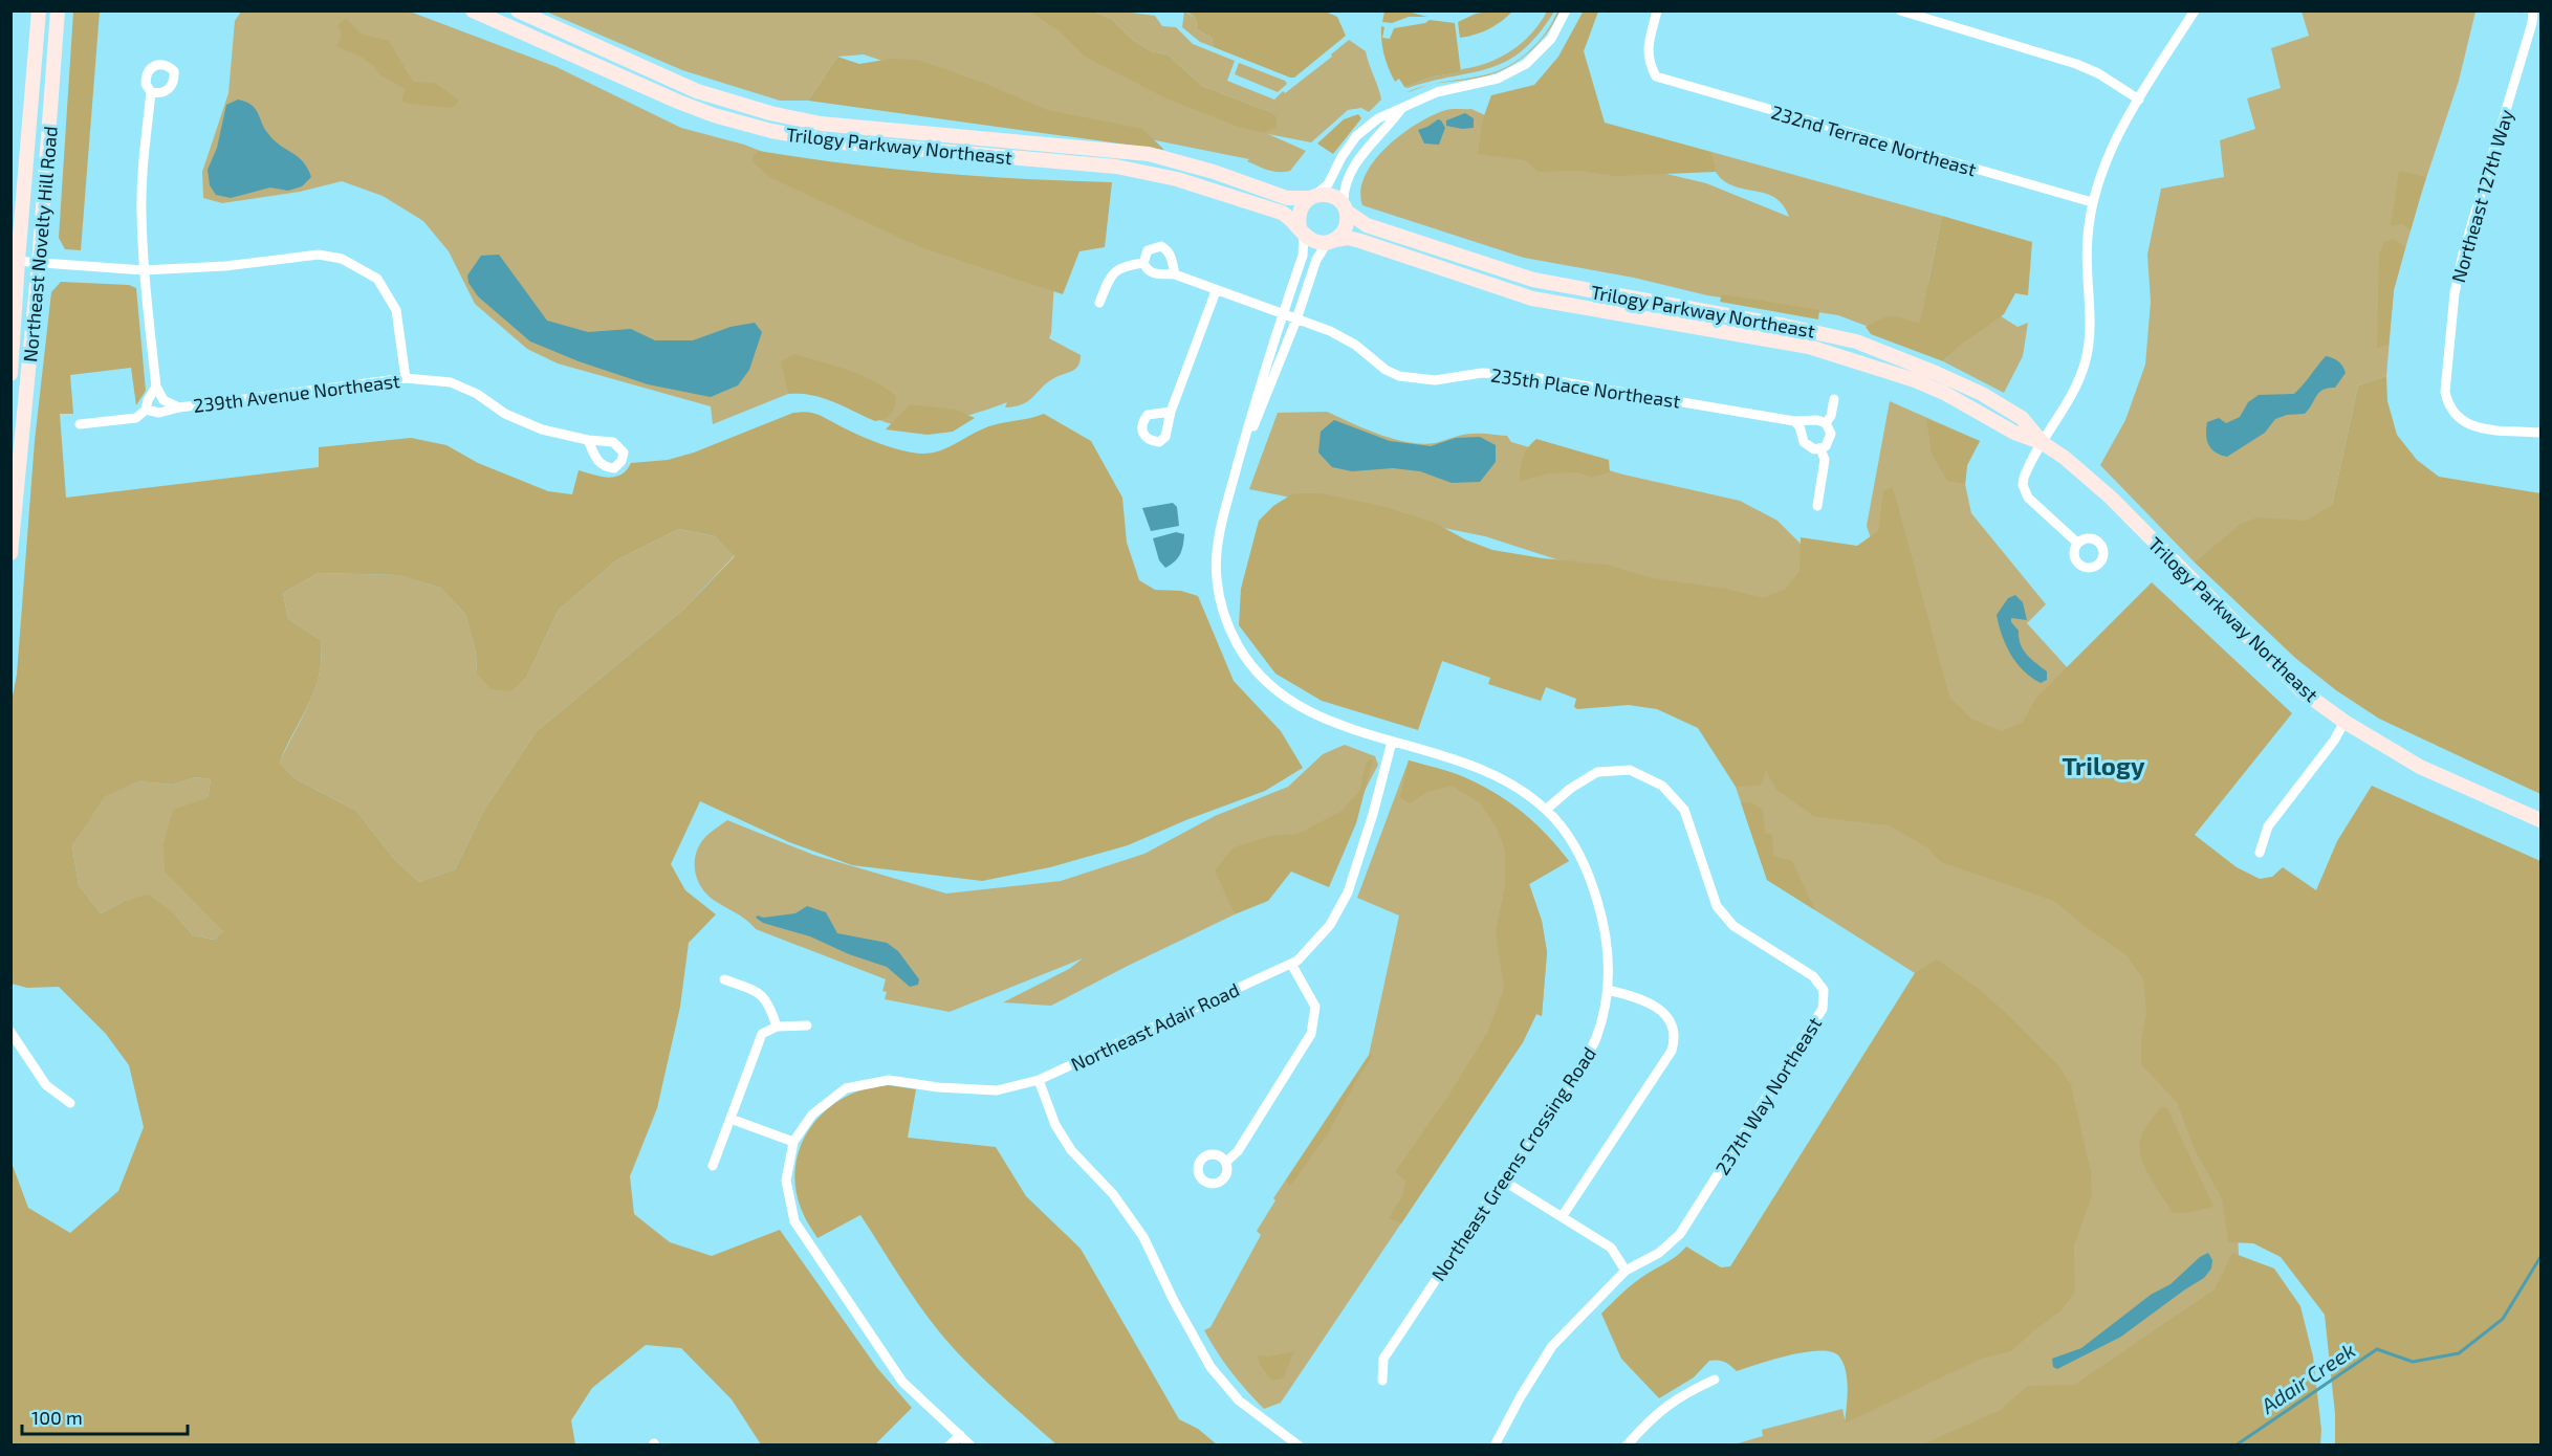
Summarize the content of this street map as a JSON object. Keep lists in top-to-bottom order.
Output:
{
  "streets": {
    "street": [
      "232nd Terrace Northeast",
      "Trilogy Parkway Northeast",
      "Northeast 127th Way",
      "Northeast Novelty Hill Road",
      "235th Place Northeast",
      "239th Avenue Northeast",
      "Northeast Adair Road",
      "237th Way Northeast",
      "Northeast Greens Crossing Road"
    ]
  },
  "crossings": [
    ["Trilogy Parkway Northeast", "Northeast Greens Crossing Road"],
    ["235th Place Northeast", "Northeast Greens Crossing Road"],
    ["Northeast Adair Road", "Northeast Greens Crossing Road"],
    ["237th Way Northeast", "Northeast Greens Crossing Road"]
  ],
  "districts": ["Trilogy"],
  "water": ["Adair Creek"],
  "scale_bar": "100 m"
}
